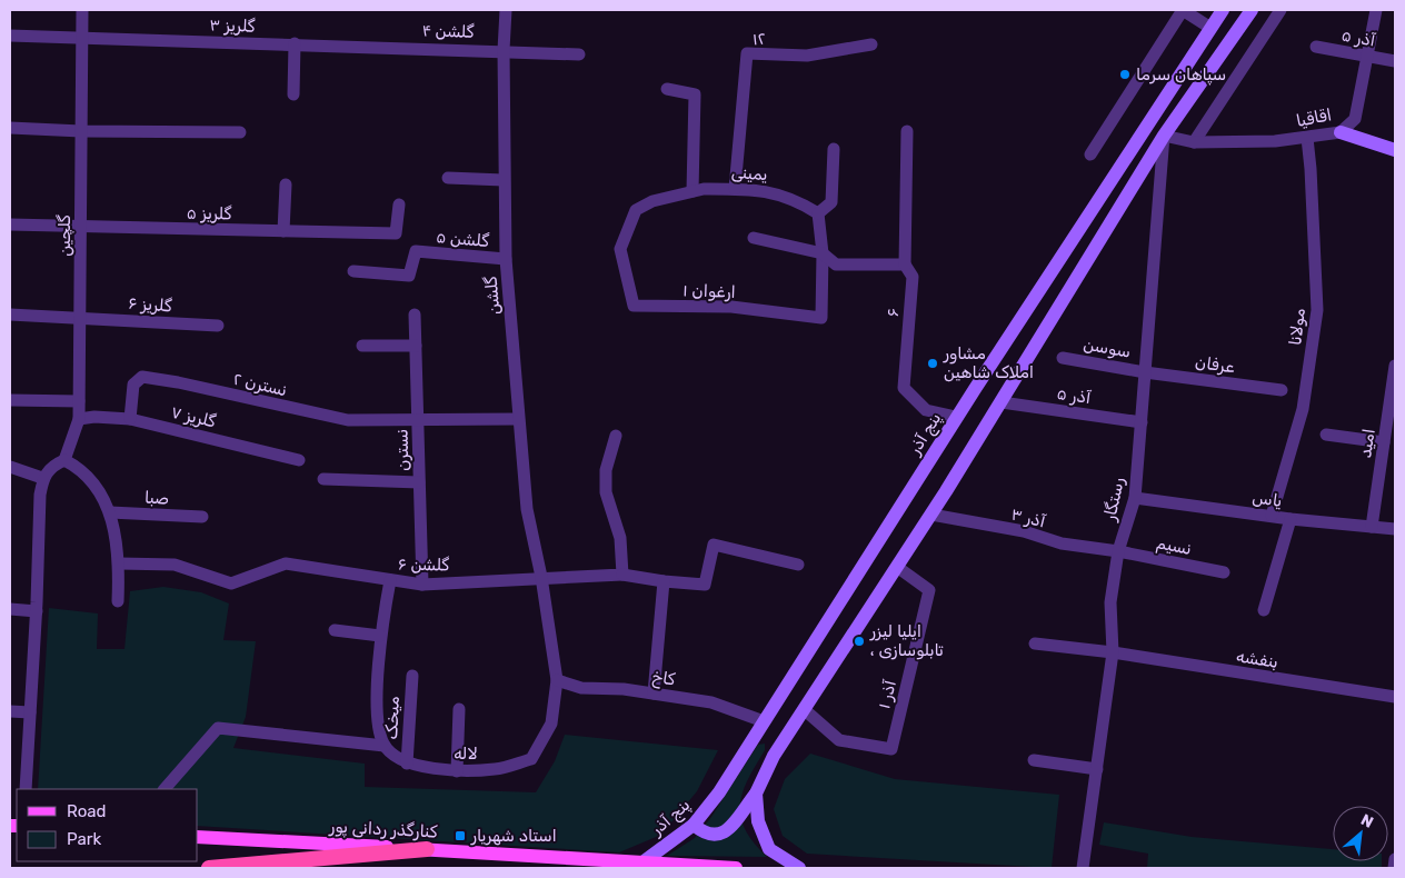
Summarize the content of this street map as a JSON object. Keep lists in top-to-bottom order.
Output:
{
  "streets": {
    "main road": ["پنج آذر", "کنارگذر ردانی پور"],
    "street": [
      "گلریز ۳",
      "گلشن ۴",
      "آذر ۵",
      "۱۲",
      "اقاقیا",
      "یمینی",
      "گلریز ۵",
      "گلچین",
      "گلشن ۵",
      "ارغوان ۱",
      "گلشن",
      "گلریز ۶",
      "۶",
      "مولانا",
      "سوسن",
      "عرفان",
      "نسترن ۲",
      "گلریز ۷",
      "امید",
      "نسترن",
      "صبا",
      "رستگار",
      "یاس",
      "آذر ۳",
      "نسیم",
      "گلشن ۶",
      "بنفشه",
      "کاخ",
      "آذر ۱",
      "میخک",
      "لاله"
    ]
  },
  "crossings": [
    ["گلریز ۳", "گلشن ۴"],
    ["گلریز ۳", "گلچین"],
    ["گلشن ۴", "گلشن"],
    ["آذر ۵", "اقاقیا"],
    ["آذر ۵", "رستگار"],
    ["۱۲", "یمینی"],
    ["اقاقیا", "مولانا"],
    ["اقاقیا", "رستگار"],
    ["یمینی", "ارغوان ۱"],
    ["گلریز ۵", "گلچین"],
    ["گلچین", "گلریز ۶"],
    ["گلچین", "گلریز ۷"],
    ["گلشن ۵", "گلشن"],
    ["گلشن", "گلشن ۶"],
    ["گلشن", "لاله"],
    ["۶", "پنج آذر"],
    ["مولانا", "یاس"],
    ["سوسن", "عرفان"],
    ["سوسن", "رستگار"],
    ["عرفان", "رستگار"],
    ["نسترن ۲", "گلریز ۷"],
    ["نسترن ۲", "نسترن"],
    ["پنج آذر", "کاخ"],
    ["پنج آذر", "کنارگذر ردانی پور"],
    ["امید", "یاس"],
    ["نسترن", "گلشن ۶"],
    ["رستگار", "یاس"],
    ["رستگار", "آذر ۳"],
    ["رستگار", "نسیم"],
    ["رستگار", "بنفشه"],
    ["آذر ۳", "نسیم"],
    ["گلشن ۶", "لاله"],
    ["کاخ", "لاله"],
    ["میخک", "لاله"]
  ],
  "places": {
    "other": ["سپاهان سرما", "مشاور املاک شاهین", "ایلیا لیزر ، تابلوسازی"],
    "transit": ["استاد شهریار"]
  },
  "legend": ["Road", "Park"],
  "north": "top right"
}
